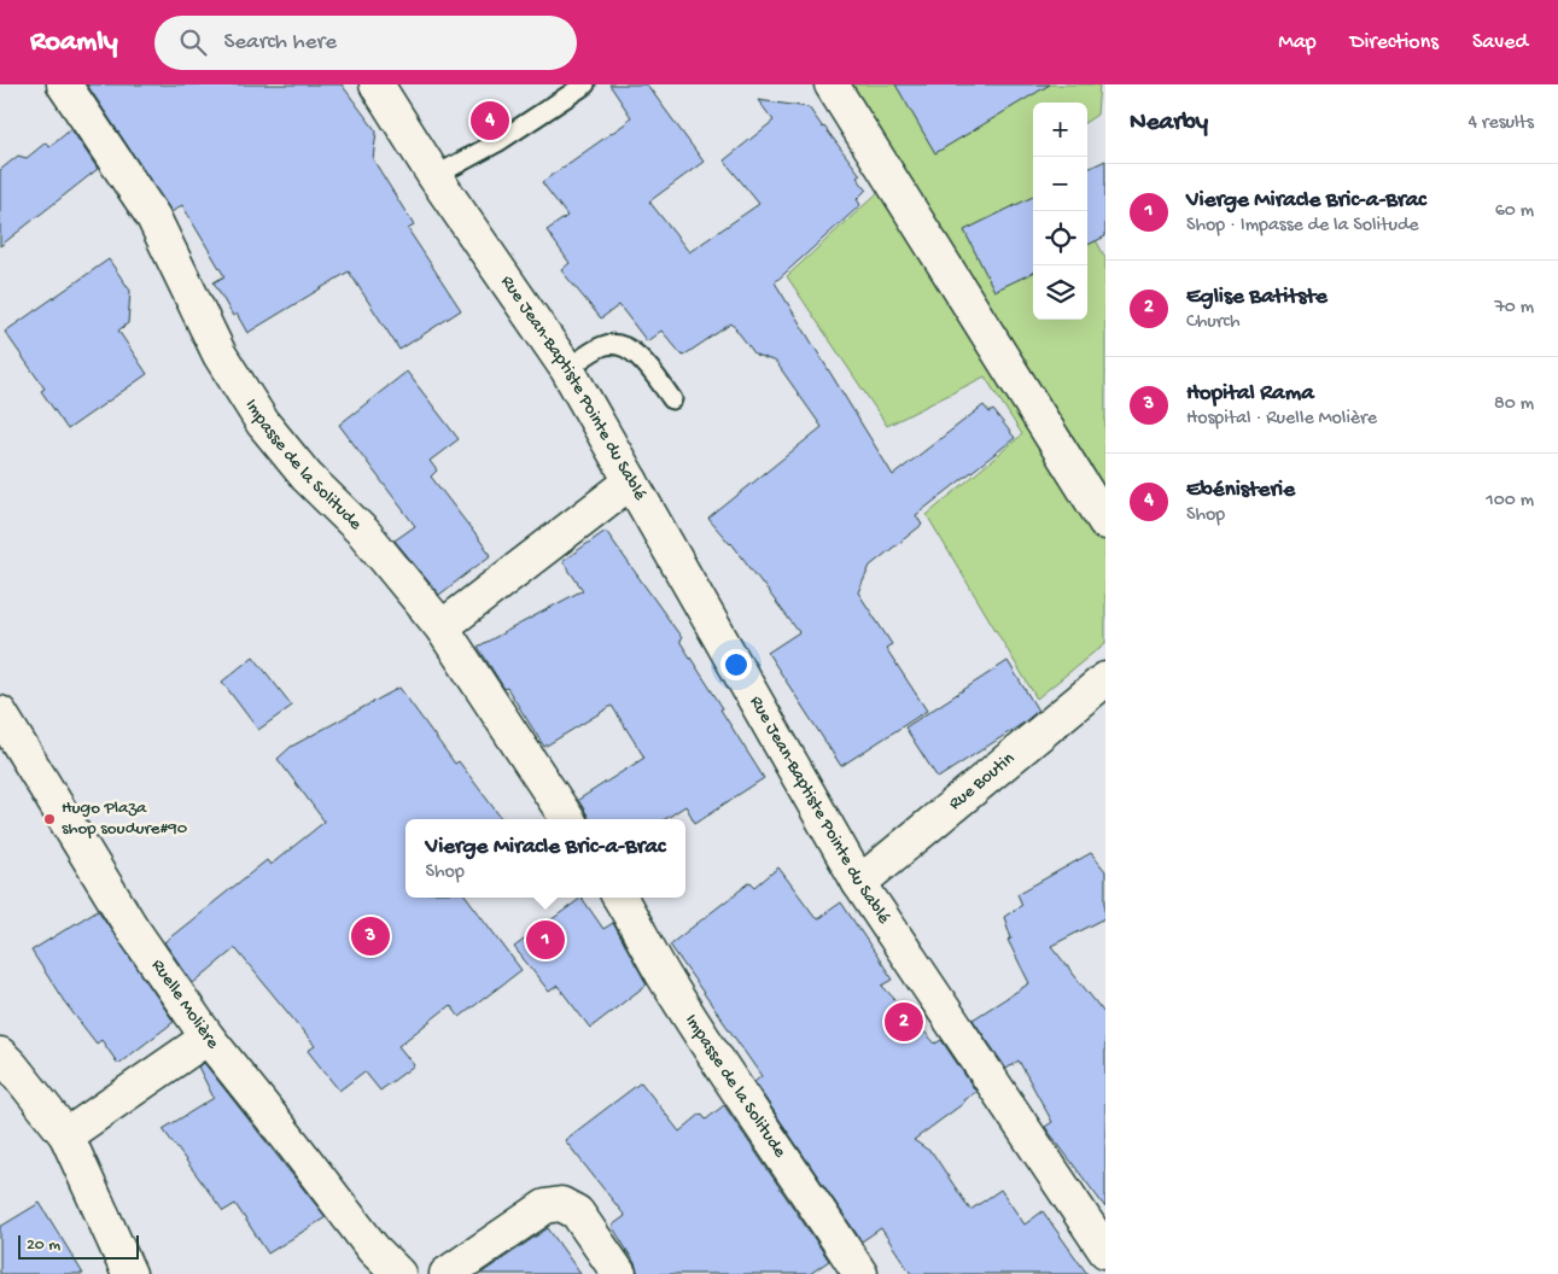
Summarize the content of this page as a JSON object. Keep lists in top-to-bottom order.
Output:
{
  "streets": {
    "street": [
      "Rue Jean-Baptiste Pointe du Sablé",
      "Impasse de la Solitude",
      "Rue Boutin",
      "Ruelle Molière"
    ]
  },
  "crossings": [
    ["Rue Jean-Baptiste Pointe du Sablé", "Rue Boutin"]
  ],
  "places": ["Hugo Plaza shop soudure#90"],
  "scale_bar": "20 m",
  "page": {
    "header": "Roamly",
    "search": "Search here",
    "nav": ["Map", "Directions", "Saved"],
    "heading": ["Nearby", "4 results"],
    "pins": [
      "4",
      "3",
      "1",
      "2"
    ],
    "map_buttons": ["+", "−"],
    "list": [
      {
        "mark": "1",
        "name": "Vierge Miracle Bric-a-Brac",
        "note": "Shop · Impasse de la Solitude",
        "value": "60 m"
      },
      {
        "mark": "2",
        "name": "Eglise Batitste",
        "note": "Church",
        "value": "70 m"
      },
      {
        "mark": "3",
        "name": "Hopital Rama",
        "note": "Hospital · Ruelle Molière",
        "value": "80 m"
      },
      {
        "mark": "4",
        "name": "Ebénisterie",
        "note": "Shop",
        "value": "100 m"
      }
    ],
    "popup": ["Vierge Miracle Bric-a-Brac", "Shop"],
    "scale": "20 m"
  }
}
